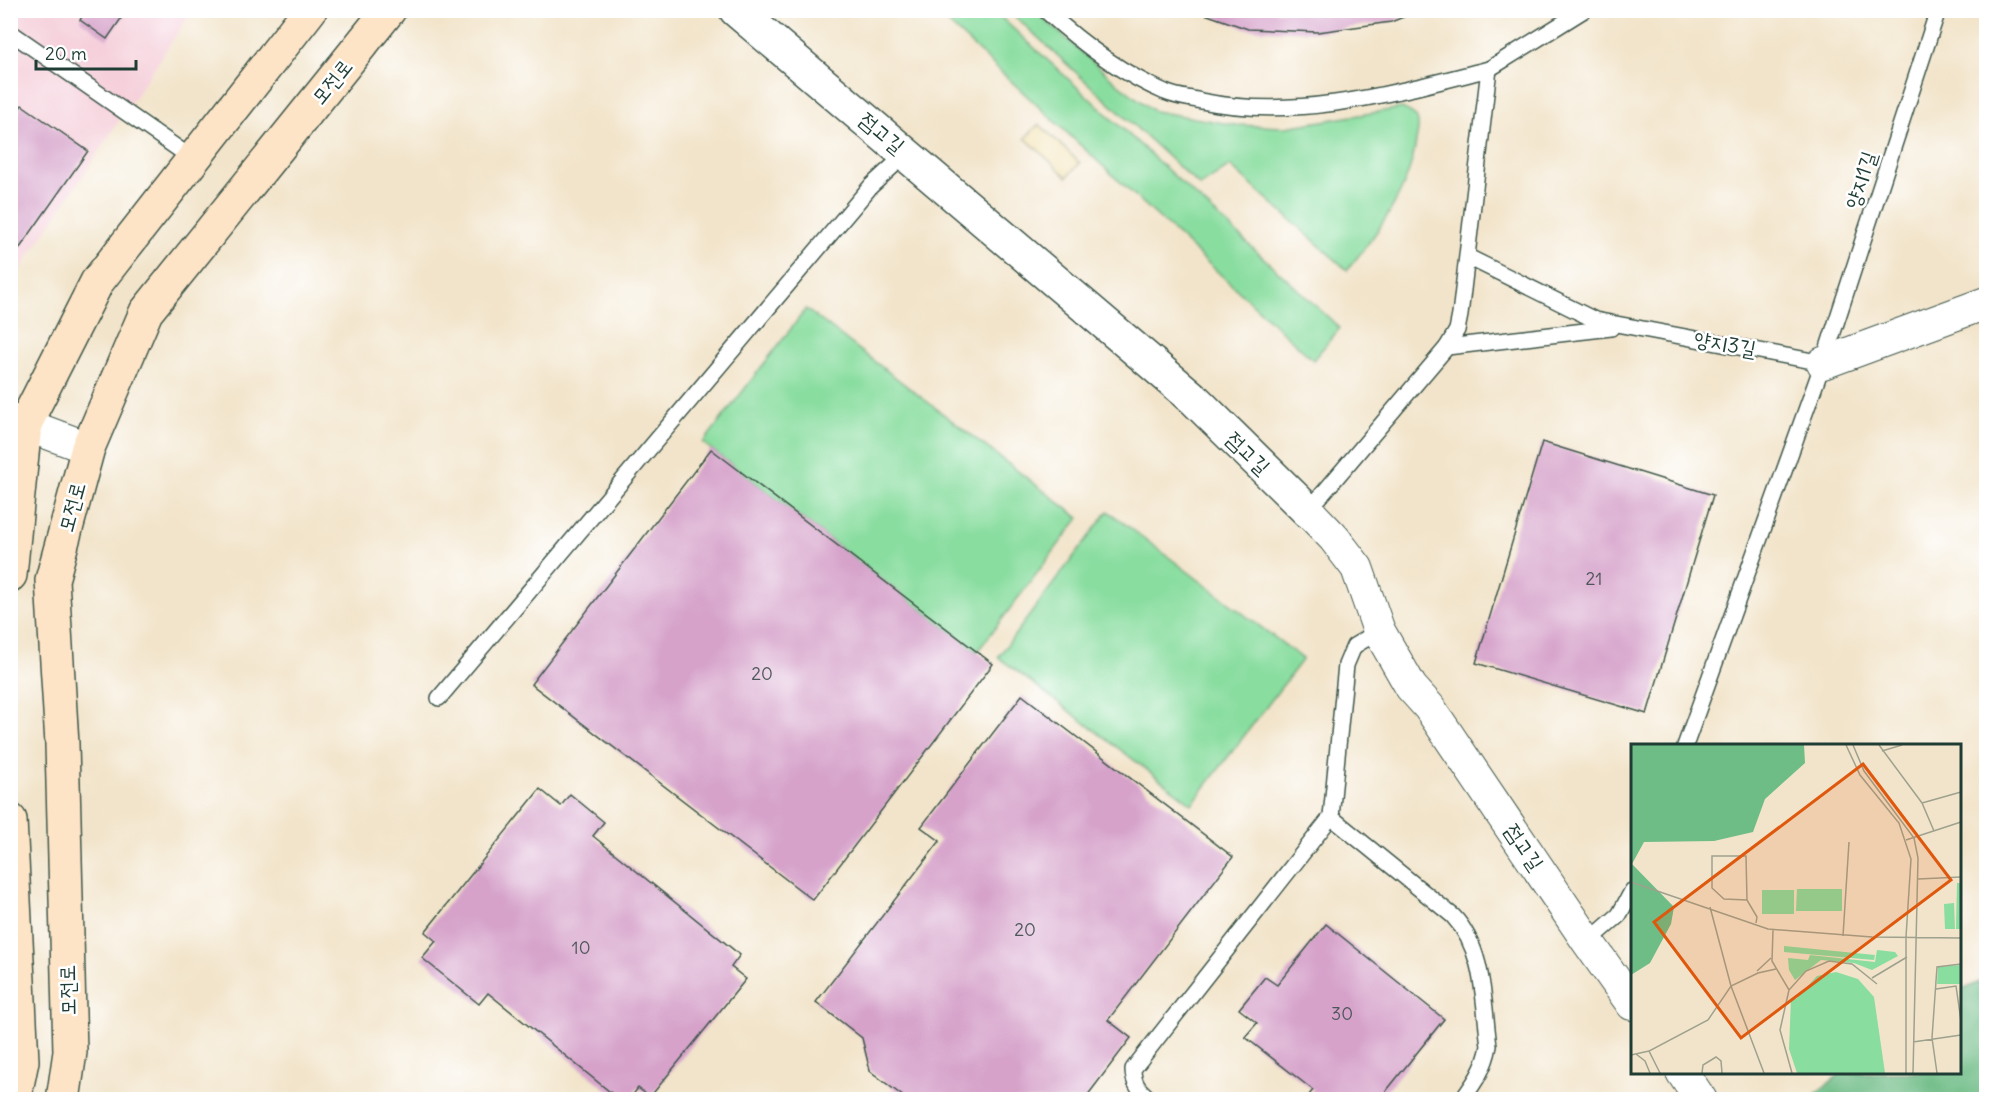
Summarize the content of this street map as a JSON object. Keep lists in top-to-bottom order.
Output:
{
  "streets": {
    "main road": ["모전로"],
    "street": ["점고길"],
    "lane": ["양지1길", "양지3길"]
  },
  "crossings": [
    ["양지1길", "양지3길"]
  ],
  "house_numbers": [
    "21",
    "20",
    "20",
    "10",
    "30"
  ],
  "scale_bar": "20 m"
}
